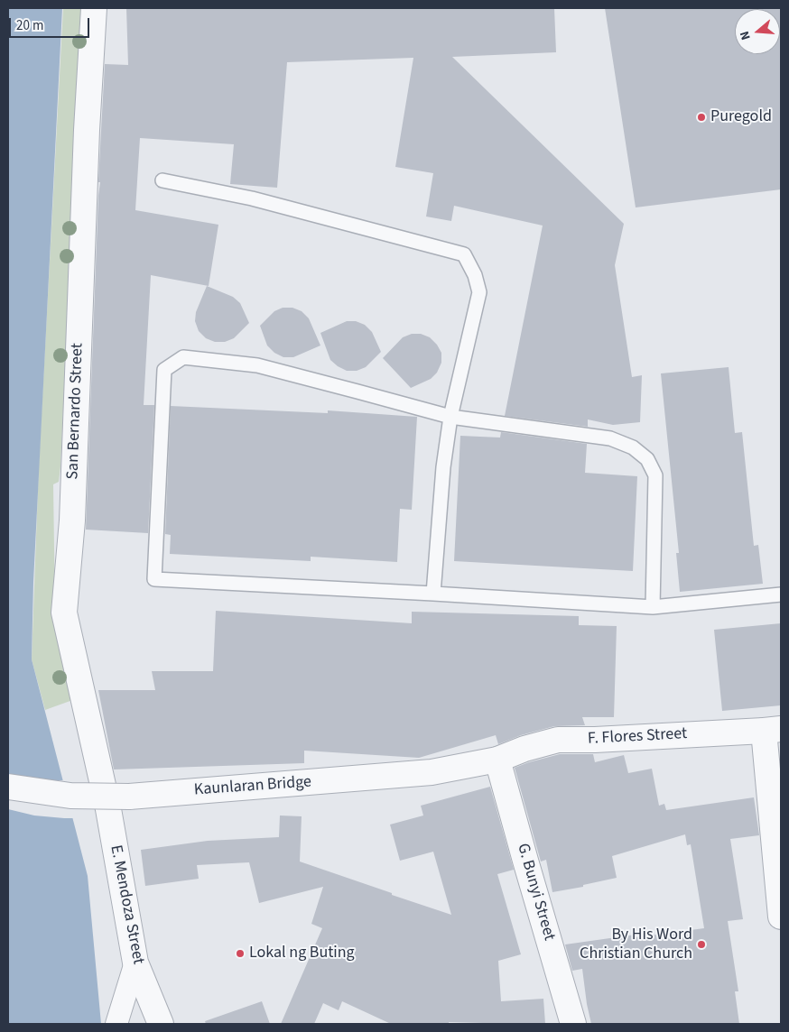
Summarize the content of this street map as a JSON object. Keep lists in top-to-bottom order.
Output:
{
  "streets": {
    "street": [
      "San Bernardo Street",
      "F. Flores Street",
      "Kaunlaran Bridge",
      "G. Bunyi Street",
      "E. Mendoza Street"
    ]
  },
  "crossings": [
    ["San Bernardo Street", "E. Mendoza Street"],
    ["F. Flores Street", "Kaunlaran Bridge"],
    ["F. Flores Street", "G. Bunyi Street"],
    ["Kaunlaran Bridge", "G. Bunyi Street"]
  ],
  "places": ["Puregold", "By His Word Christian Church", "Lokal ng Buting"],
  "scale_bar": "20 m",
  "north": "left"
}
